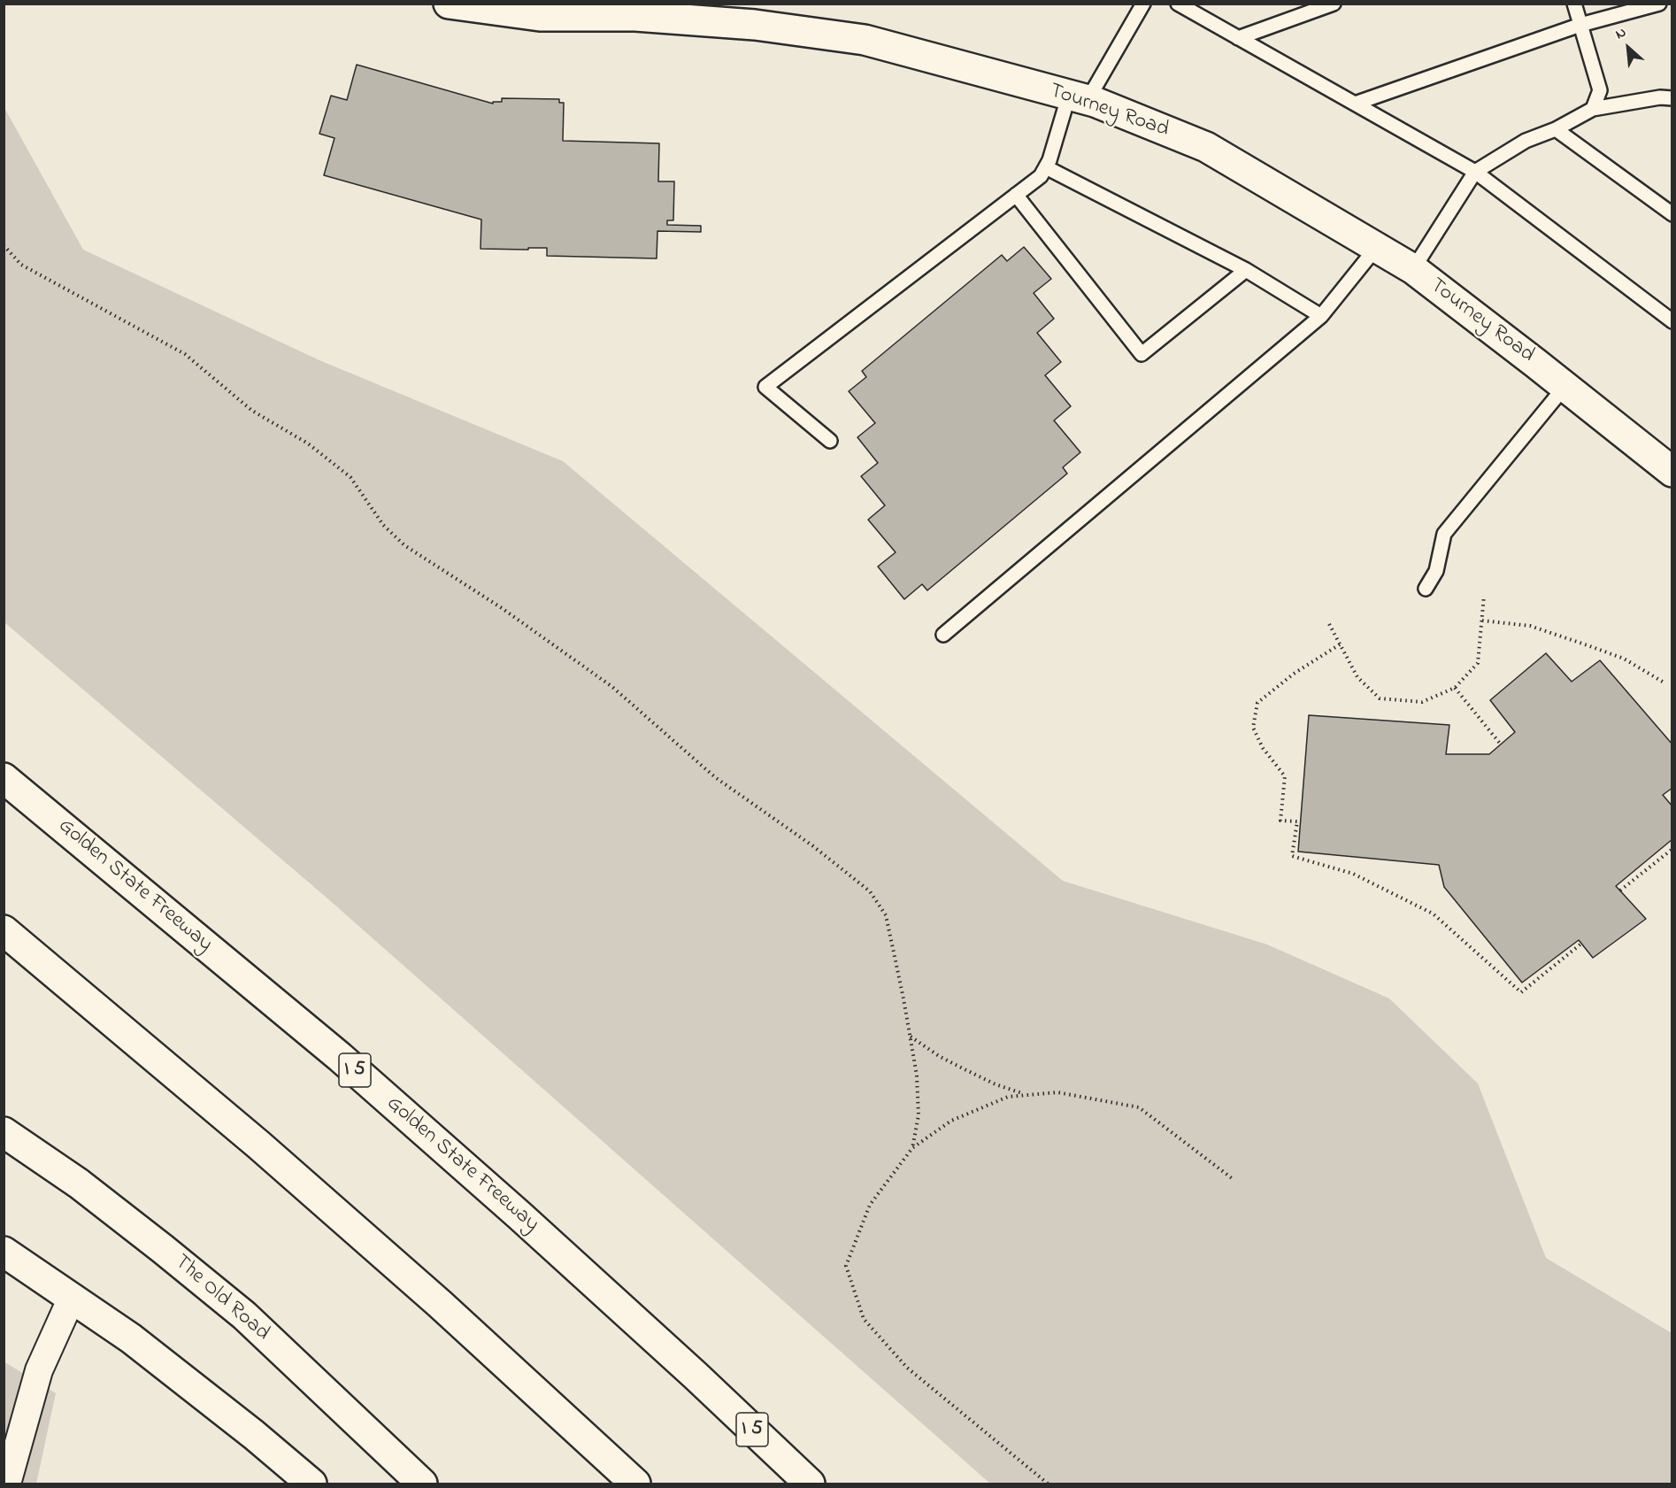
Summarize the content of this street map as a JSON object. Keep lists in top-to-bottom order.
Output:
{
  "streets": {
    "main road": [
      "Tourney Road",
      "Golden State Freeway",
      "I 5",
      "The Old Road"
    ]
  },
  "north": "top left"
}
